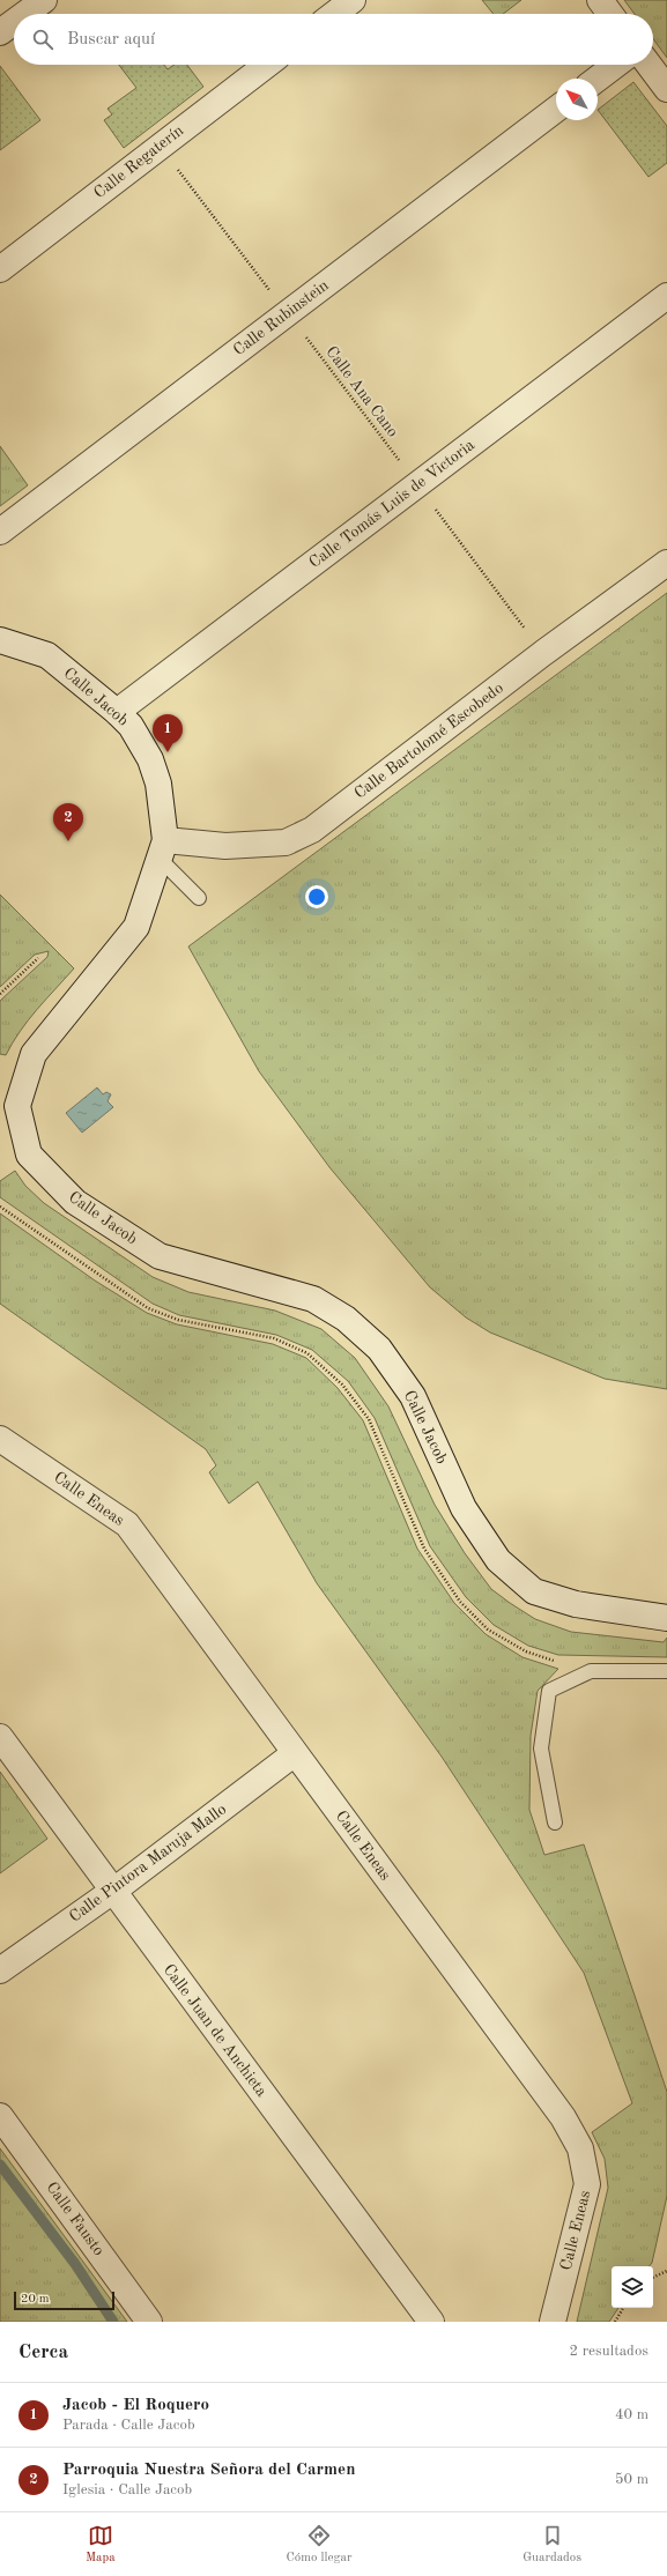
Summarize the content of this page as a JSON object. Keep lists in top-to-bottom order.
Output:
{
  "streets": {
    "street": [
      "Calle Regaterín",
      "Calle Rubinstein",
      "Calle Tomás Luis de Victoria",
      "Calle Jacob",
      "Calle Bartolomé Escobedo",
      "Calle Eneas",
      "Calle Pintora Maruja Mallo",
      "Calle Juan de Anchieta",
      "Calle Fausto"
    ],
    "path": ["Calle Ana Cano"]
  },
  "crossings": [
    ["Calle Tomás Luis de Victoria", "Calle Jacob"],
    ["Calle Jacob", "Calle Bartolomé Escobedo"],
    ["Calle Eneas", "Calle Pintora Maruja Mallo"],
    ["Calle Pintora Maruja Mallo", "Calle Juan de Anchieta"]
  ],
  "scale_bar": "20 m",
  "north": "top left",
  "page": {
    "search": "Buscar aquí",
    "pins": ["1", "2"],
    "scale": "20 m",
    "heading": ["Cerca", "2 resultados"],
    "list": [
      {
        "mark": "1",
        "name": "Jacob - El Roquero",
        "note": "Parada · Calle Jacob",
        "value": "40 m"
      },
      {
        "mark": "2",
        "name": "Parroquia Nuestra Señora del Carmen",
        "note": "Iglesia · Calle Jacob",
        "value": "50 m"
      }
    ],
    "nav": ["Mapa", "Cómo llegar", "Guardados"]
  }
}
